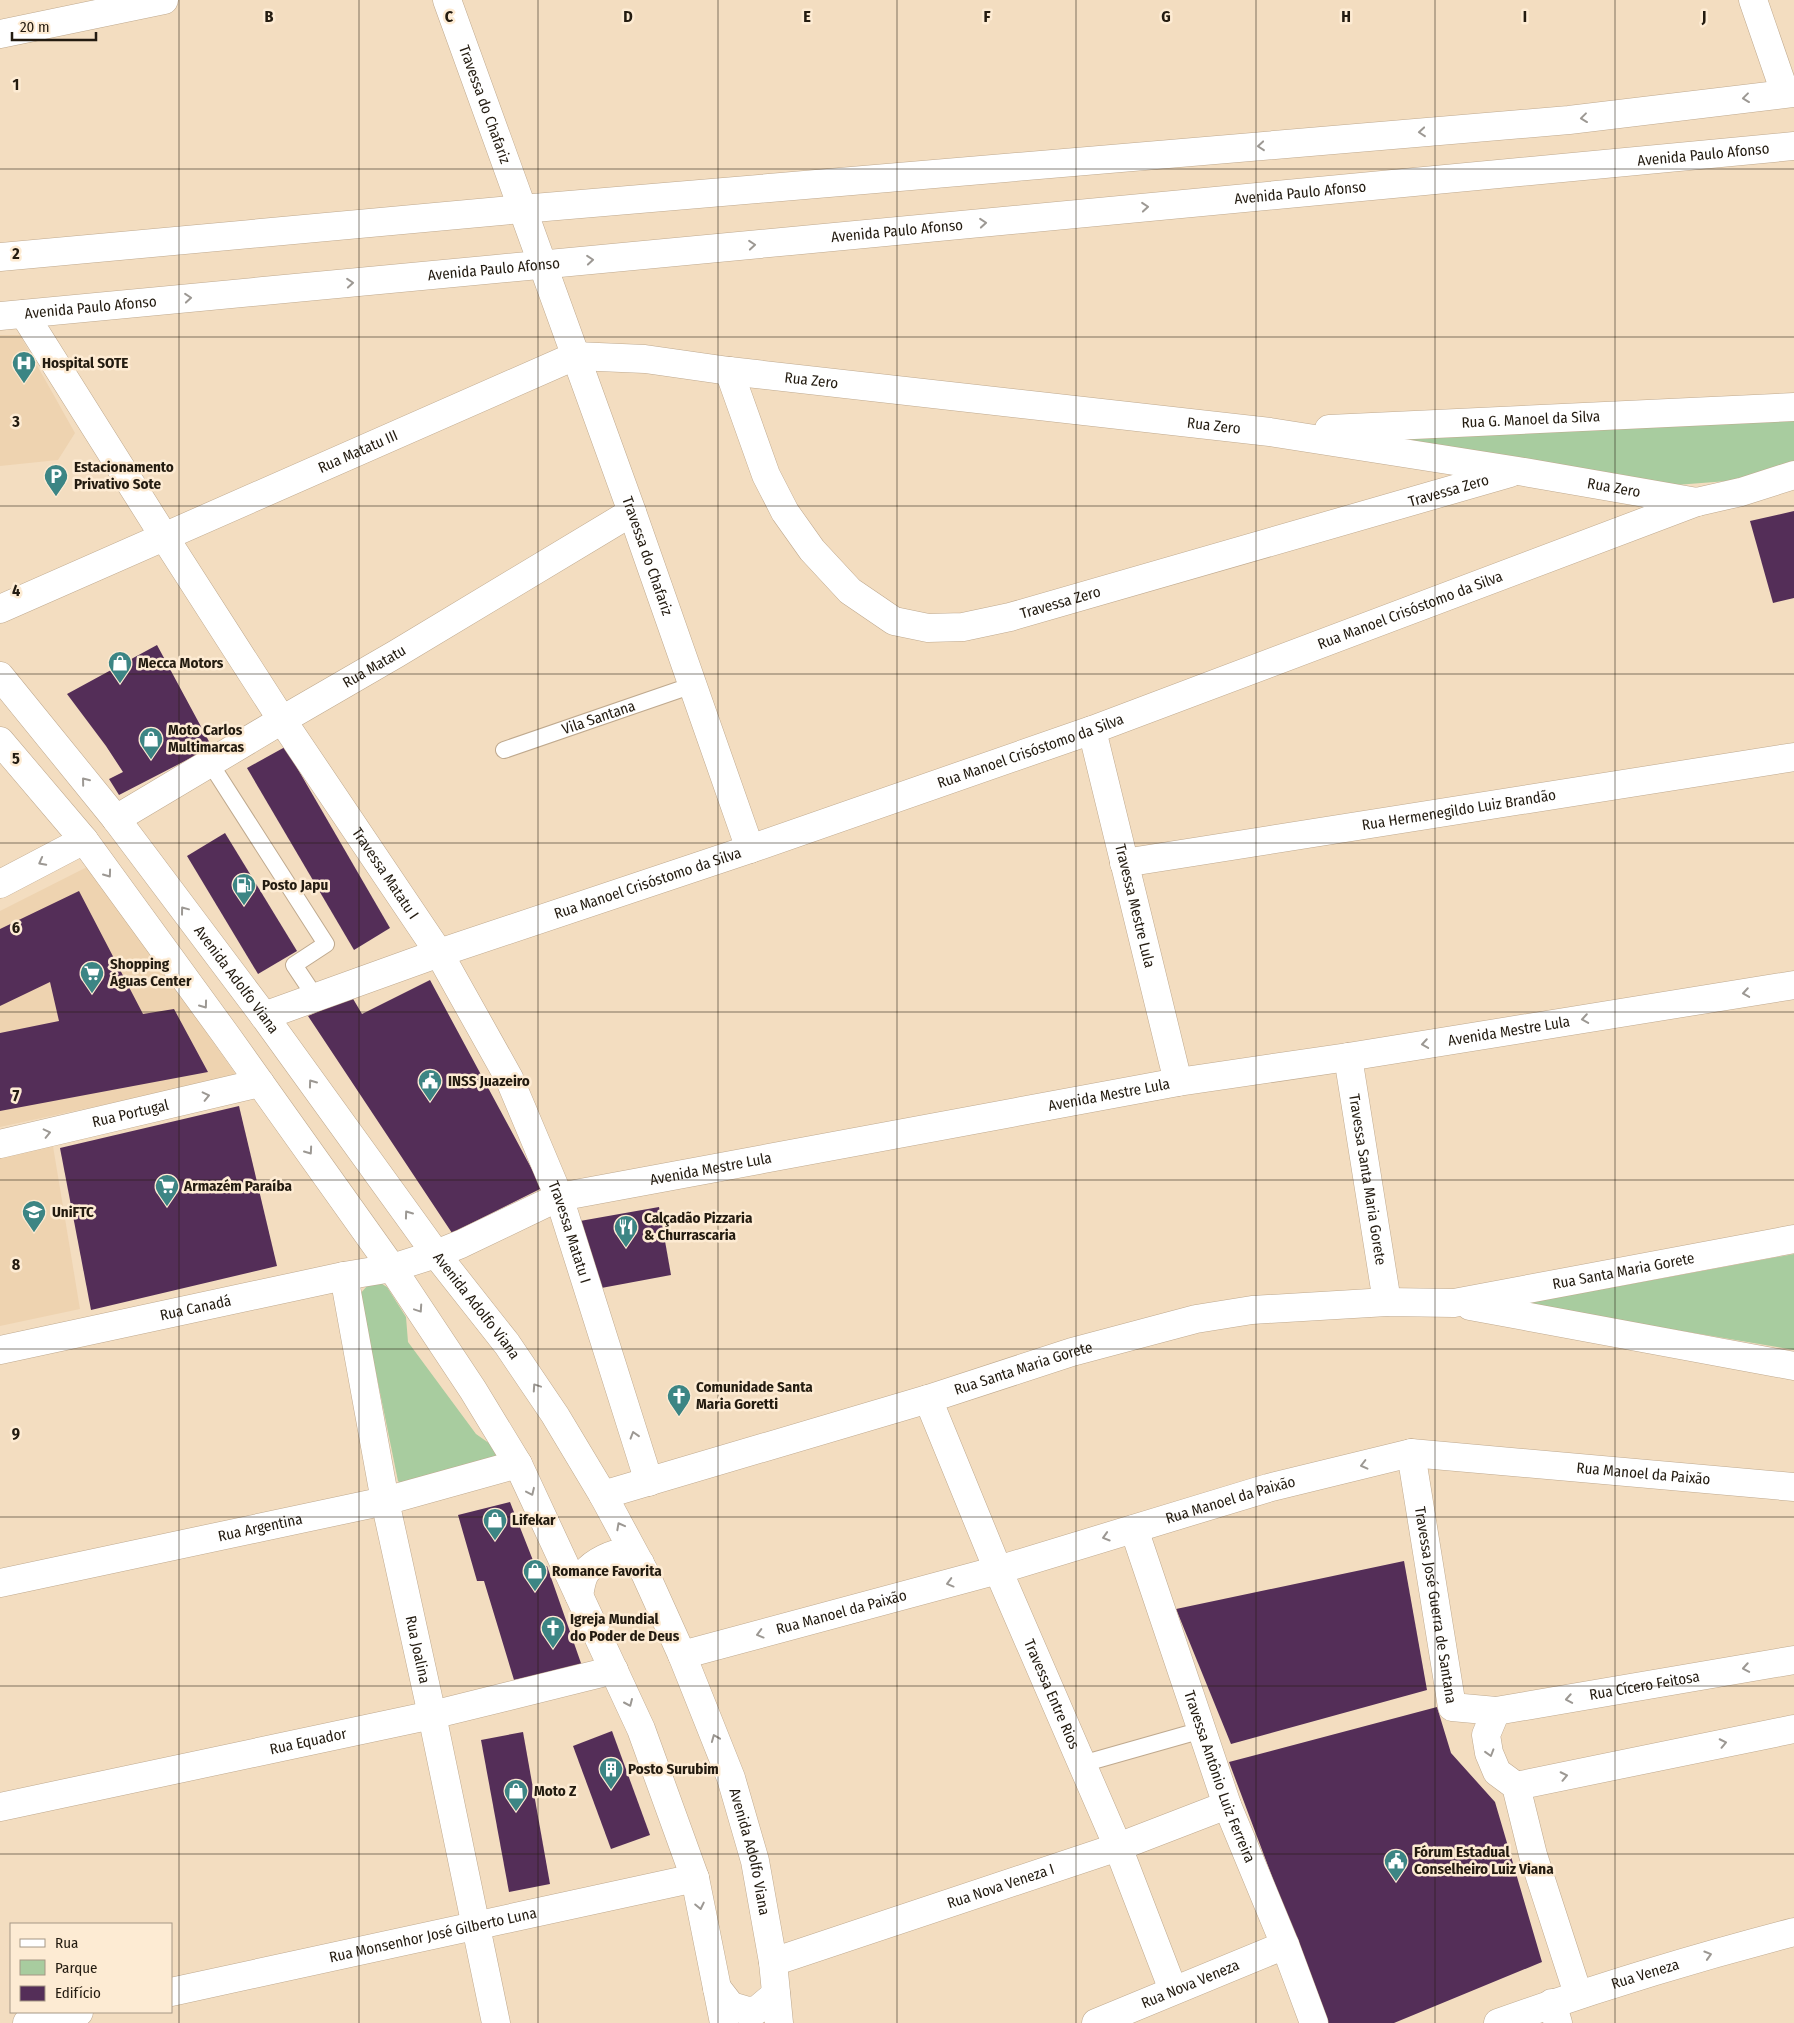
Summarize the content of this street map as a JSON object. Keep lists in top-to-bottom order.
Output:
{
  "streets": {
    "street": [
      "Travessa do Chafariz",
      "Avenida Paulo Afonso",
      "Rua Zero",
      "Rua G. Manoel da Silva",
      "Rua Matatu III",
      "Travessa Zero",
      "Rua Manoel Crisóstomo da Silva",
      "Rua Matatu",
      "Rua Hermenegildo Luiz Brandão",
      "Travessa Matatu I",
      "Travessa Mestre Lula",
      "Avenida Adolfo Viana",
      "Avenida Mestre Lula",
      "Rua Portugal",
      "Travessa Santa Maria Gorete",
      "Rua Santa Maria Gorete",
      "Rua Canadá",
      "Rua Manoel da Paixão",
      "Rua Argentina",
      "Travessa José Guerra de Santana",
      "Rua Joalina",
      "Rua Cícero Feitosa",
      "Travessa Entre Rios",
      "Rua Equador",
      "Travessa Antônio Luiz Ferreira",
      "Rua Nova Veneza I",
      "Rua Monsenhor José Gilberto Luna",
      "Rua Veneza",
      "Rua Nova Veneza"
    ],
    "lane": ["Vila Santana"]
  },
  "crossings": [
    ["Travessa do Chafariz", "Avenida Paulo Afonso"],
    ["Travessa do Chafariz", "Rua Matatu III"],
    ["Travessa do Chafariz", "Rua Manoel Crisóstomo da Silva"],
    ["Travessa do Chafariz", "Rua Matatu"],
    ["Travessa do Chafariz", "Vila Santana"],
    ["Avenida Paulo Afonso", "Travessa Matatu I"],
    ["Rua Zero", "Rua G. Manoel da Silva"],
    ["Rua Zero", "Rua Matatu III"],
    ["Rua Zero", "Travessa Zero"],
    ["Rua Zero", "Rua Manoel Crisóstomo da Silva"],
    ["Rua Matatu III", "Travessa Zero"],
    ["Rua Matatu III", "Travessa Matatu I"],
    ["Rua Manoel Crisóstomo da Silva", "Travessa Matatu I"],
    ["Rua Manoel Crisóstomo da Silva", "Travessa Mestre Lula"],
    ["Rua Manoel Crisóstomo da Silva", "Avenida Adolfo Viana"],
    ["Rua Matatu", "Travessa Matatu I"],
    ["Rua Matatu", "Avenida Adolfo Viana"],
    ["Rua Hermenegildo Luiz Brandão", "Travessa Mestre Lula"],
    ["Travessa Matatu I", "Avenida Mestre Lula"],
    ["Travessa Matatu I", "Rua Santa Maria Gorete"],
    ["Travessa Mestre Lula", "Avenida Mestre Lula"],
    ["Avenida Adolfo Viana", "Avenida Mestre Lula"],
    ["Avenida Adolfo Viana", "Rua Santa Maria Gorete"],
    ["Avenida Adolfo Viana", "Rua Manoel da Paixão"],
    ["Avenida Adolfo Viana", "Rua Nova Veneza I"],
    ["Avenida Mestre Lula", "Travessa Santa Maria Gorete"],
    ["Avenida Mestre Lula", "Rua Canadá"],
    ["Travessa Santa Maria Gorete", "Rua Santa Maria Gorete"],
    ["Rua Santa Maria Gorete", "Travessa Entre Rios"],
    ["Rua Canadá", "Rua Joalina"],
    ["Rua Manoel da Paixão", "Travessa José Guerra de Santana"],
    ["Rua Manoel da Paixão", "Travessa Entre Rios"],
    ["Rua Manoel da Paixão", "Travessa Antônio Luiz Ferreira"],
    ["Rua Argentina", "Rua Joalina"],
    ["Travessa José Guerra de Santana", "Rua Cícero Feitosa"],
    ["Rua Joalina", "Rua Equador"],
    ["Rua Joalina", "Rua Monsenhor José Gilberto Luna"],
    ["Travessa Entre Rios", "Rua Nova Veneza I"],
    ["Travessa Entre Rios", "Rua Nova Veneza"],
    ["Travessa Antônio Luiz Ferreira", "Rua Nova Veneza I"],
    ["Travessa Antônio Luiz Ferreira", "Rua Nova Veneza"]
  ],
  "one_way": ["Rua Portugal", "Rua Manoel da Paixão"],
  "places": {
    "hospital": ["Hospital SOTE"],
    "parking": ["Estacionamento Privativo Sote"],
    "shop": [
      "Mecca Motors",
      "Moto Carlos Multimarcas",
      "Lifekar",
      "Romance Favorita",
      "Moto Z"
    ],
    "fuel station": ["Posto Japu"],
    "supermarket": ["Shopping Águas Center", "Armazém Paraíba"],
    "public building": ["INSS Juazeiro", "Fórum Estadual Conselheiro Luiz Viana"],
    "school or university": ["UniFTC"],
    "restaurant": ["Calçadão Pizzaria & Churrascaria"],
    "church": ["Comunidade Santa Maria Goretti", "Igreja Mundial do Poder de Deus"],
    "building": ["Posto Surubim"]
  },
  "legend": ["Rua", "Parque", "Edifício"],
  "scale_bar": "20 m",
  "grid": {
    "columns": [
      "B",
      "C",
      "D",
      "E",
      "F",
      "G",
      "H",
      "I",
      "J"
    ],
    "rows": [
      "1",
      "2",
      "3",
      "4",
      "5",
      "6",
      "7",
      "8",
      "9"
    ]
  }
}
